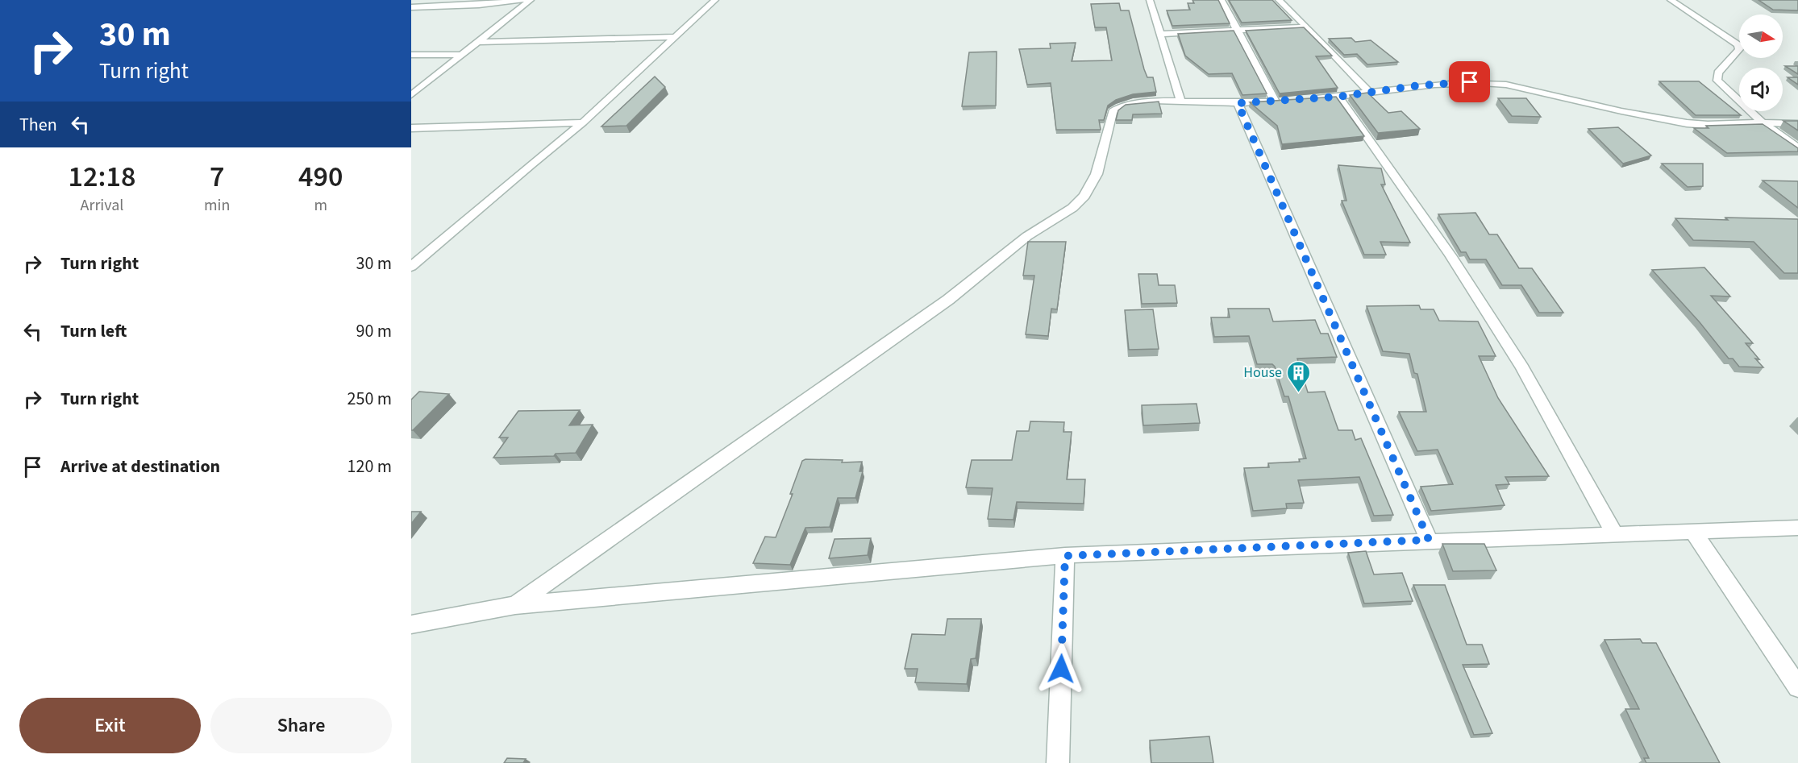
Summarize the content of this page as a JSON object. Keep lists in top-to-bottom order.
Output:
{
  "places": {
    "building": ["House"]
  },
  "north": "right",
  "page": {
    "turn": ["30 m", "Turn right"],
    "then": "Then",
    "eta": [
      "12:18",
      "Arrival",
      "7",
      "min",
      "490",
      "m"
    ],
    "list": [
      {
        "name": "Turn right",
        "value": "30 m"
      },
      {
        "name": "Turn left",
        "value": "90 m"
      },
      {
        "name": "Turn right",
        "value": "250 m"
      },
      {
        "name": "Arrive at destination",
        "value": "120 m"
      }
    ],
    "buttons": ["Exit", "Share"]
  }
}
